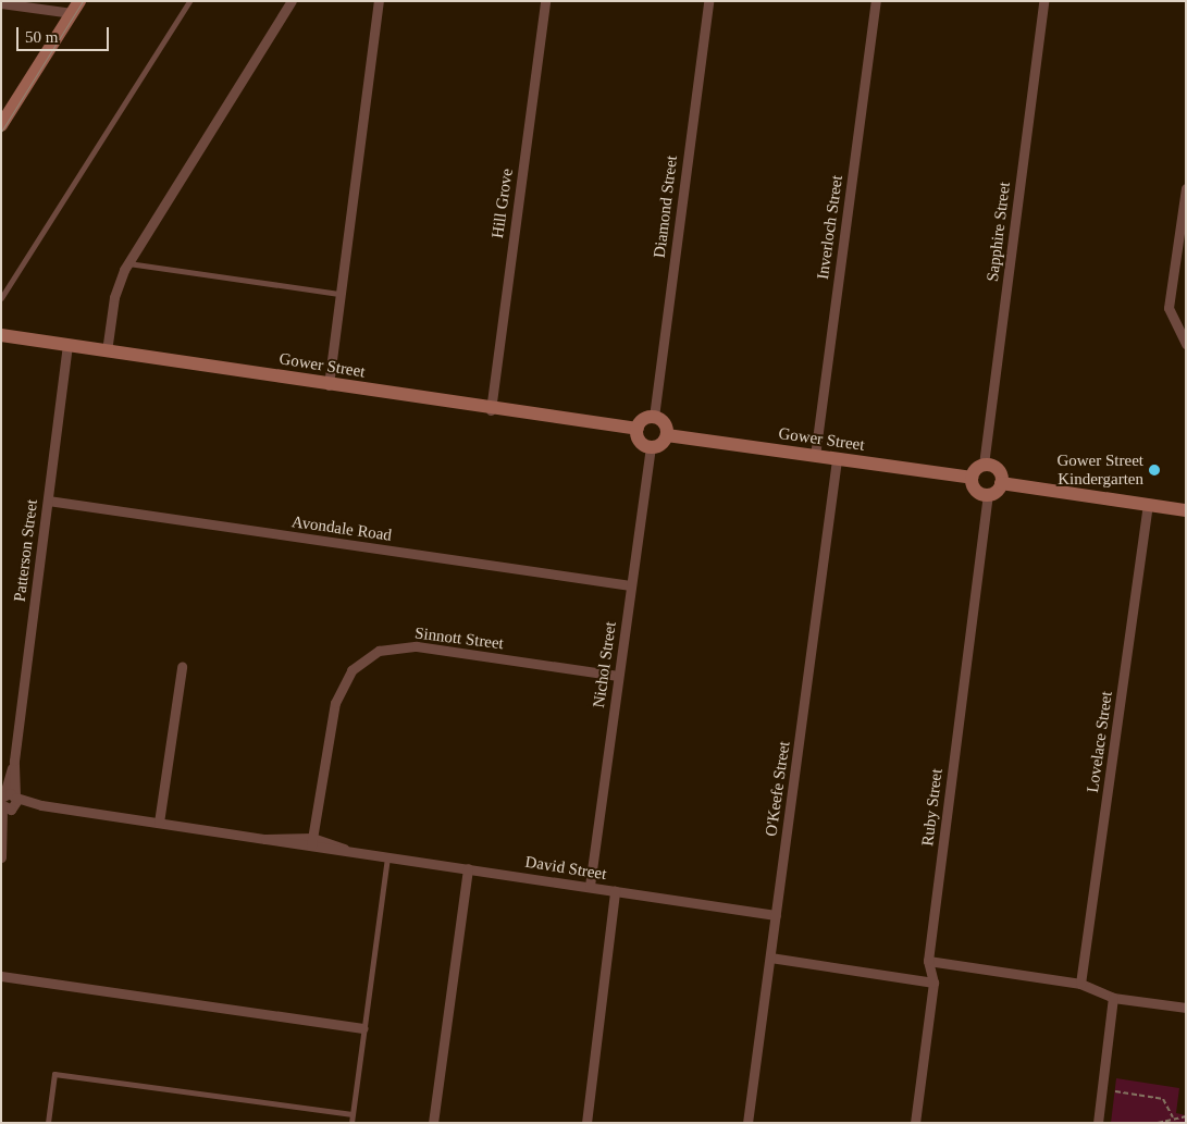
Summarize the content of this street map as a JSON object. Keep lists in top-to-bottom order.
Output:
{
  "streets": {
    "street": [
      "Hill Grove",
      "Diamond Street",
      "Inverloch Street",
      "Sapphire Street",
      "Gower Street",
      "Avondale Road",
      "Patterson Street",
      "Sinnott Street",
      "Nichol Street",
      "Lovelace Street",
      "O'Keefe Street",
      "Ruby Street",
      "David Street"
    ]
  },
  "crossings": [
    ["Hill Grove", "Gower Street"],
    ["Diamond Street", "Gower Street"],
    ["Diamond Street", "Nichol Street"],
    ["Inverloch Street", "Gower Street"],
    ["Sapphire Street", "Gower Street"],
    ["Sapphire Street", "Ruby Street"],
    ["Gower Street", "Patterson Street"],
    ["Gower Street", "Nichol Street"],
    ["Gower Street", "O'Keefe Street"],
    ["Gower Street", "Ruby Street"],
    ["Avondale Road", "Patterson Street"],
    ["Avondale Road", "Nichol Street"],
    ["Patterson Street", "David Street"],
    ["Sinnott Street", "Nichol Street"],
    ["Sinnott Street", "David Street"],
    ["Nichol Street", "David Street"],
    ["O'Keefe Street", "David Street"]
  ],
  "places": ["Gower Street Kindergarten"],
  "scale_bar": "50 m"
}
